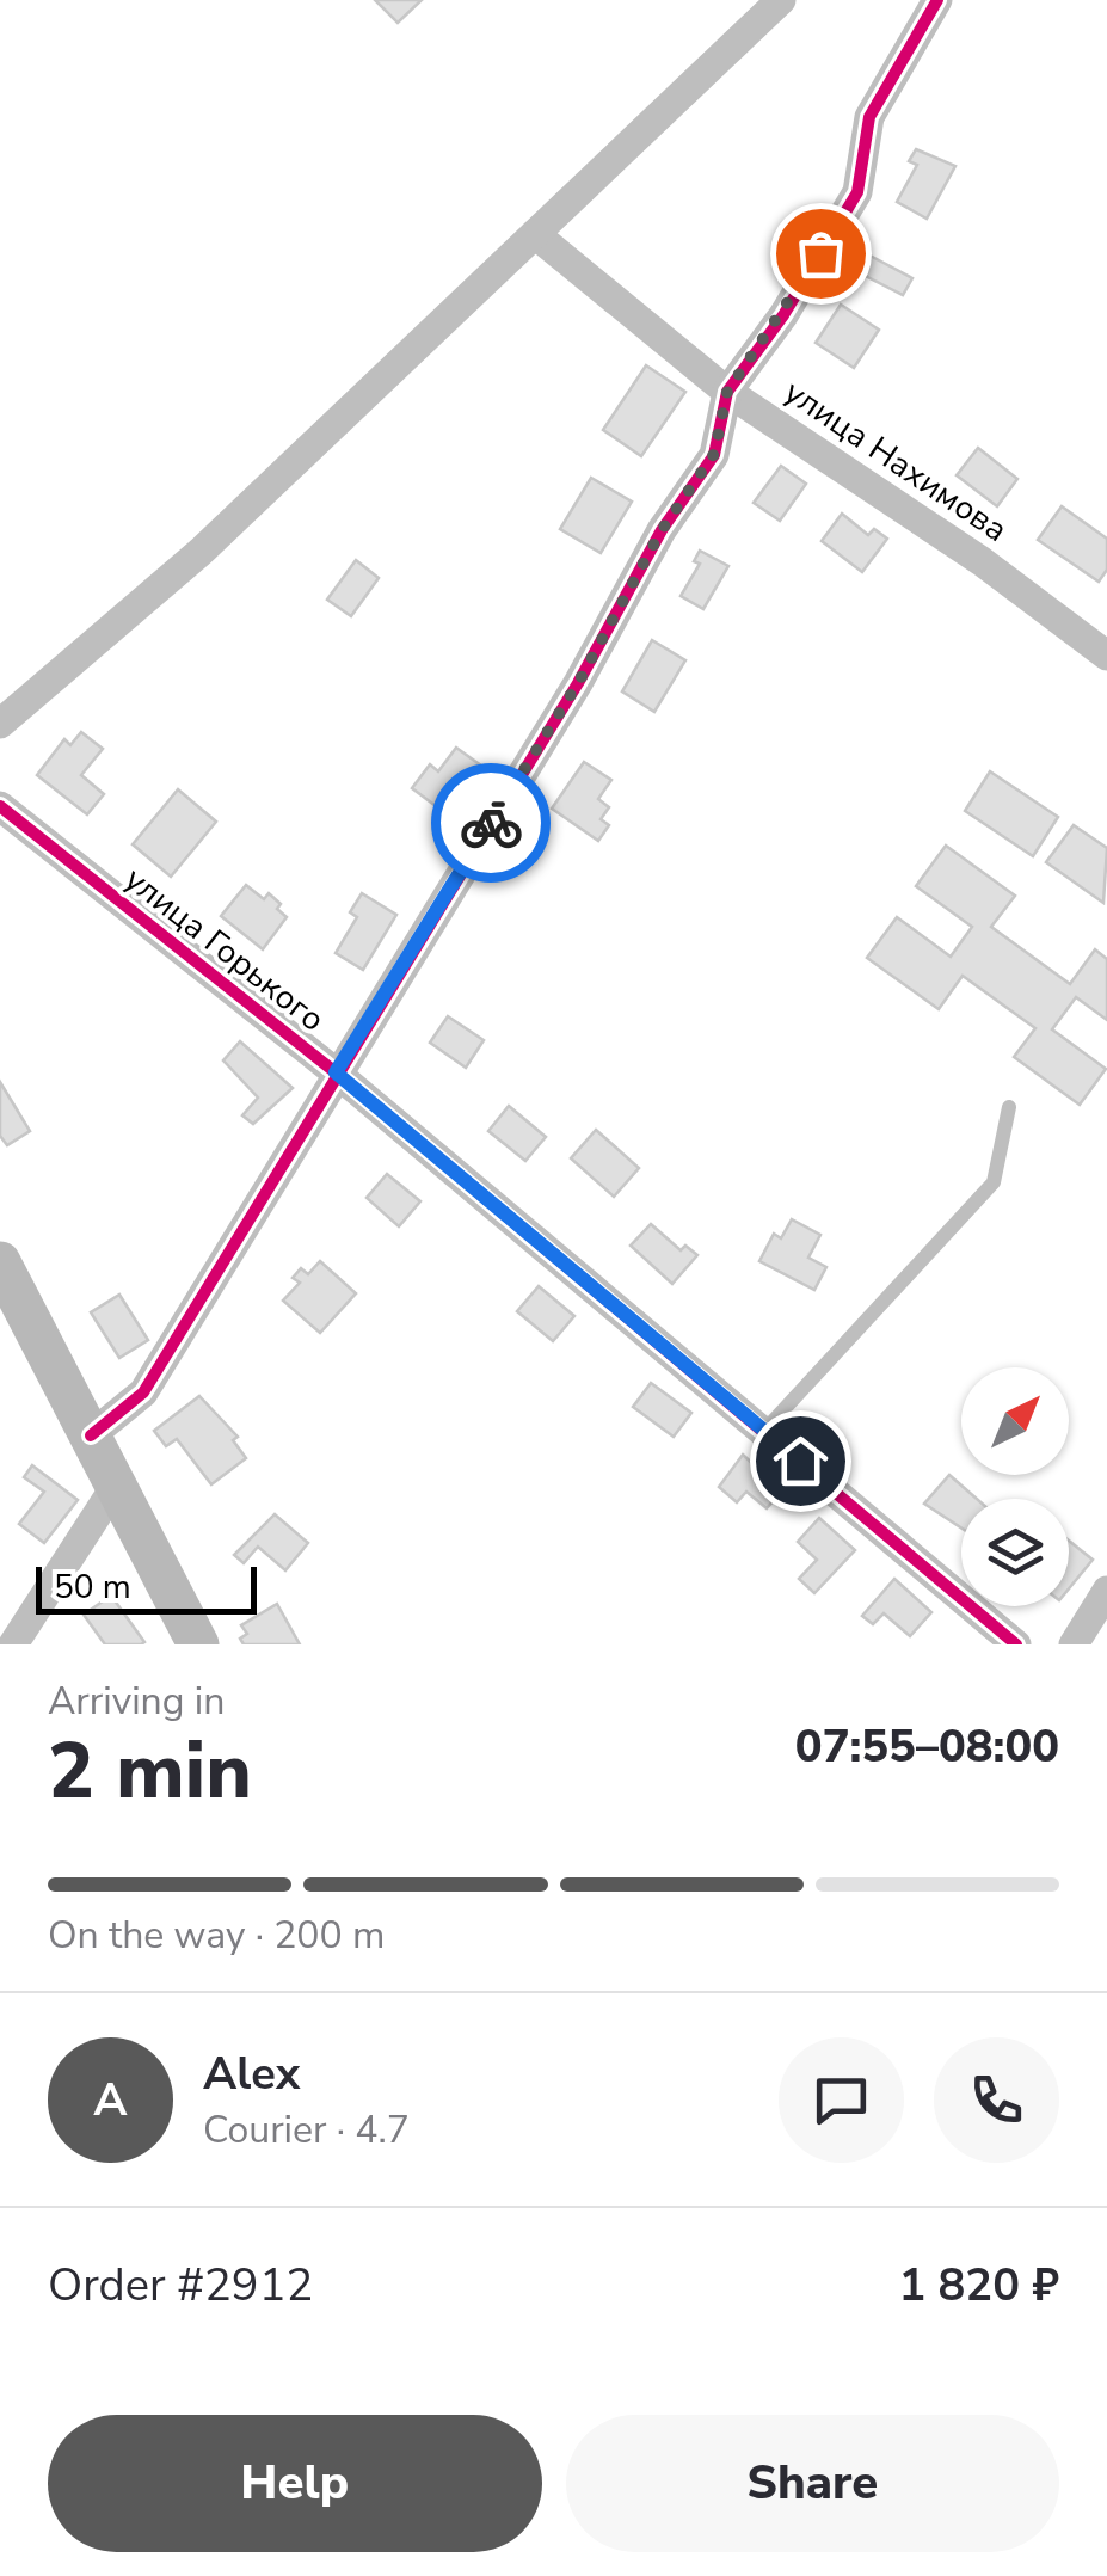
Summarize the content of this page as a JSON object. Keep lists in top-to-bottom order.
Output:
{
  "streets": {
    "street": ["улица Нахимова", "улица Горького"]
  },
  "scale_bar": "50 m",
  "north": "top right",
  "page": {
    "scale": "50 m",
    "heading": ["2 min", "Arriving in", "07:55–08:00"],
    "panel": [
      "Alex",
      "Courier · 4.7",
      "Order #2912",
      "1 820 ₽"
    ],
    "bar": "On the way · 200 m",
    "round": "A",
    "buttons": ["Help", "Share"]
  }
}
